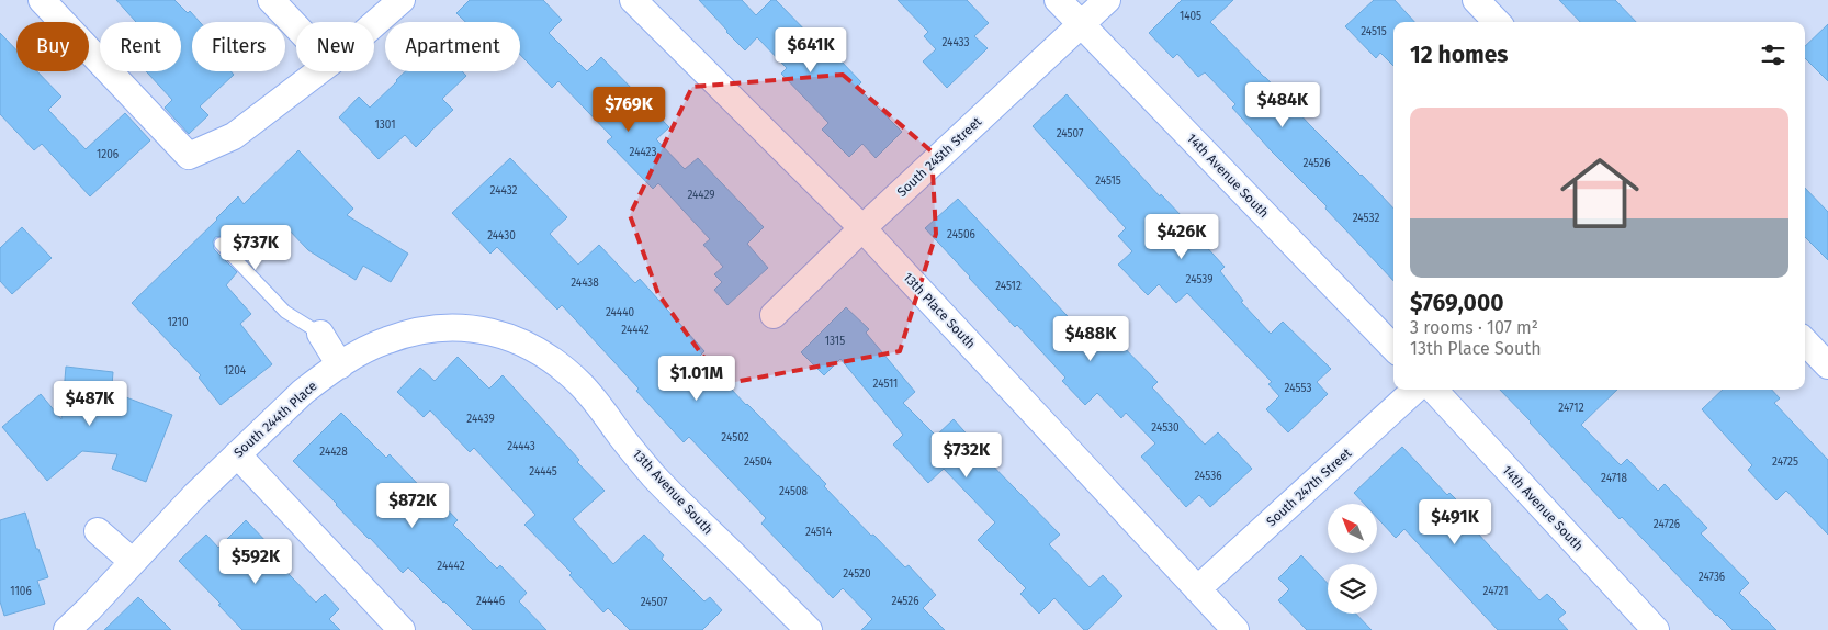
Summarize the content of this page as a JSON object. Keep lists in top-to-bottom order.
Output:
{
  "streets": {
    "street": [
      "South 245th Street",
      "14th Avenue South",
      "13th Place South",
      "South 244th Place",
      "South 247th Street",
      "13th Avenue South"
    ]
  },
  "crossings": [
    ["South 245th Street", "14th Avenue South"],
    ["South 245th Street", "13th Place South"],
    ["13th Place South", "South 247th Street"],
    ["South 244th Place", "13th Avenue South"]
  ],
  "house_numbers": [
    "1405",
    "24515",
    "24433",
    "1301",
    "24507",
    "24423",
    "1206",
    "24526",
    "24515",
    "24432",
    "24429",
    "24532",
    "24506",
    "24430",
    "24539",
    "24438",
    "24512",
    "24440",
    "1210",
    "24442",
    "1315",
    "1204",
    "24511",
    "24553",
    "24712",
    "24439",
    "24530",
    "24502",
    "24443",
    "24428",
    "24504",
    "24725",
    "24445",
    "24536",
    "24718",
    "24508",
    "24726",
    "24514",
    "24442",
    "24520",
    "24736",
    "1106",
    "24721",
    "24446",
    "24526",
    "24507"
  ],
  "north": "top left",
  "page": {
    "chip": [
      "Buy",
      "Rent",
      "Filters",
      "New",
      "Apartment"
    ],
    "heading": "12 homes",
    "price": [
      "$641K",
      "$484K",
      "$769K",
      "$426K",
      "$737K",
      "$488K",
      "$1.01M",
      "$487K",
      "$732K",
      "$872K",
      "$491K",
      "$592K"
    ],
    "list": [
      {
        "name": "$769,000",
        "note": "3 rooms · 107 m² · 13th Place South"
      }
    ]
  }
}
